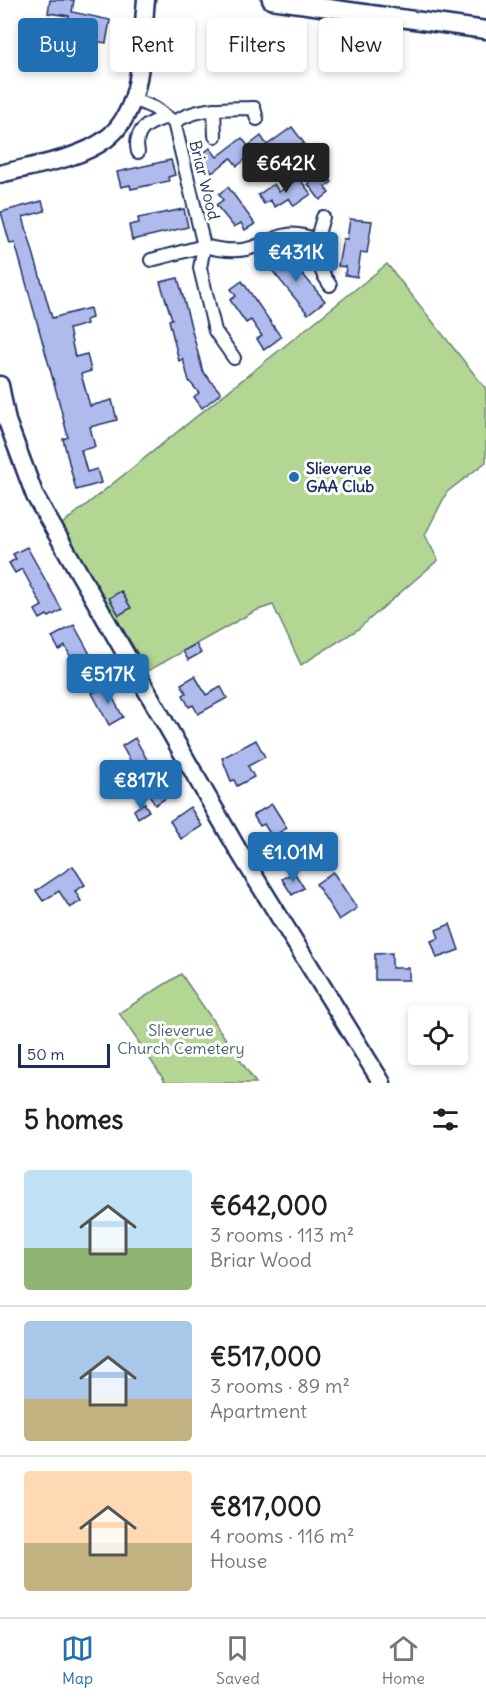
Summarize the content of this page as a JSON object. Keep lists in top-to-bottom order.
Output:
{
  "streets": {
    "street": ["Briar Wood"]
  },
  "parks": ["Slieverue Church Cemetery"],
  "places": ["Slieverue GAA Club"],
  "scale_bar": "50 m",
  "page": {
    "chip": [
      "Buy",
      "Rent",
      "Filters",
      "New"
    ],
    "price": [
      "€642K",
      "€431K",
      "€517K",
      "€817K",
      "€1.01M"
    ],
    "scale": "50 m",
    "heading": "5 homes",
    "list": [
      {
        "name": "€642,000",
        "note": "3 rooms · 113 m² · Briar Wood"
      },
      {
        "name": "€517,000",
        "note": "3 rooms · 89 m² · Apartment"
      },
      {
        "name": "€817,000",
        "note": "4 rooms · 116 m² · House"
      }
    ],
    "tabs": ["Map", "Saved", "Home"]
  }
}
